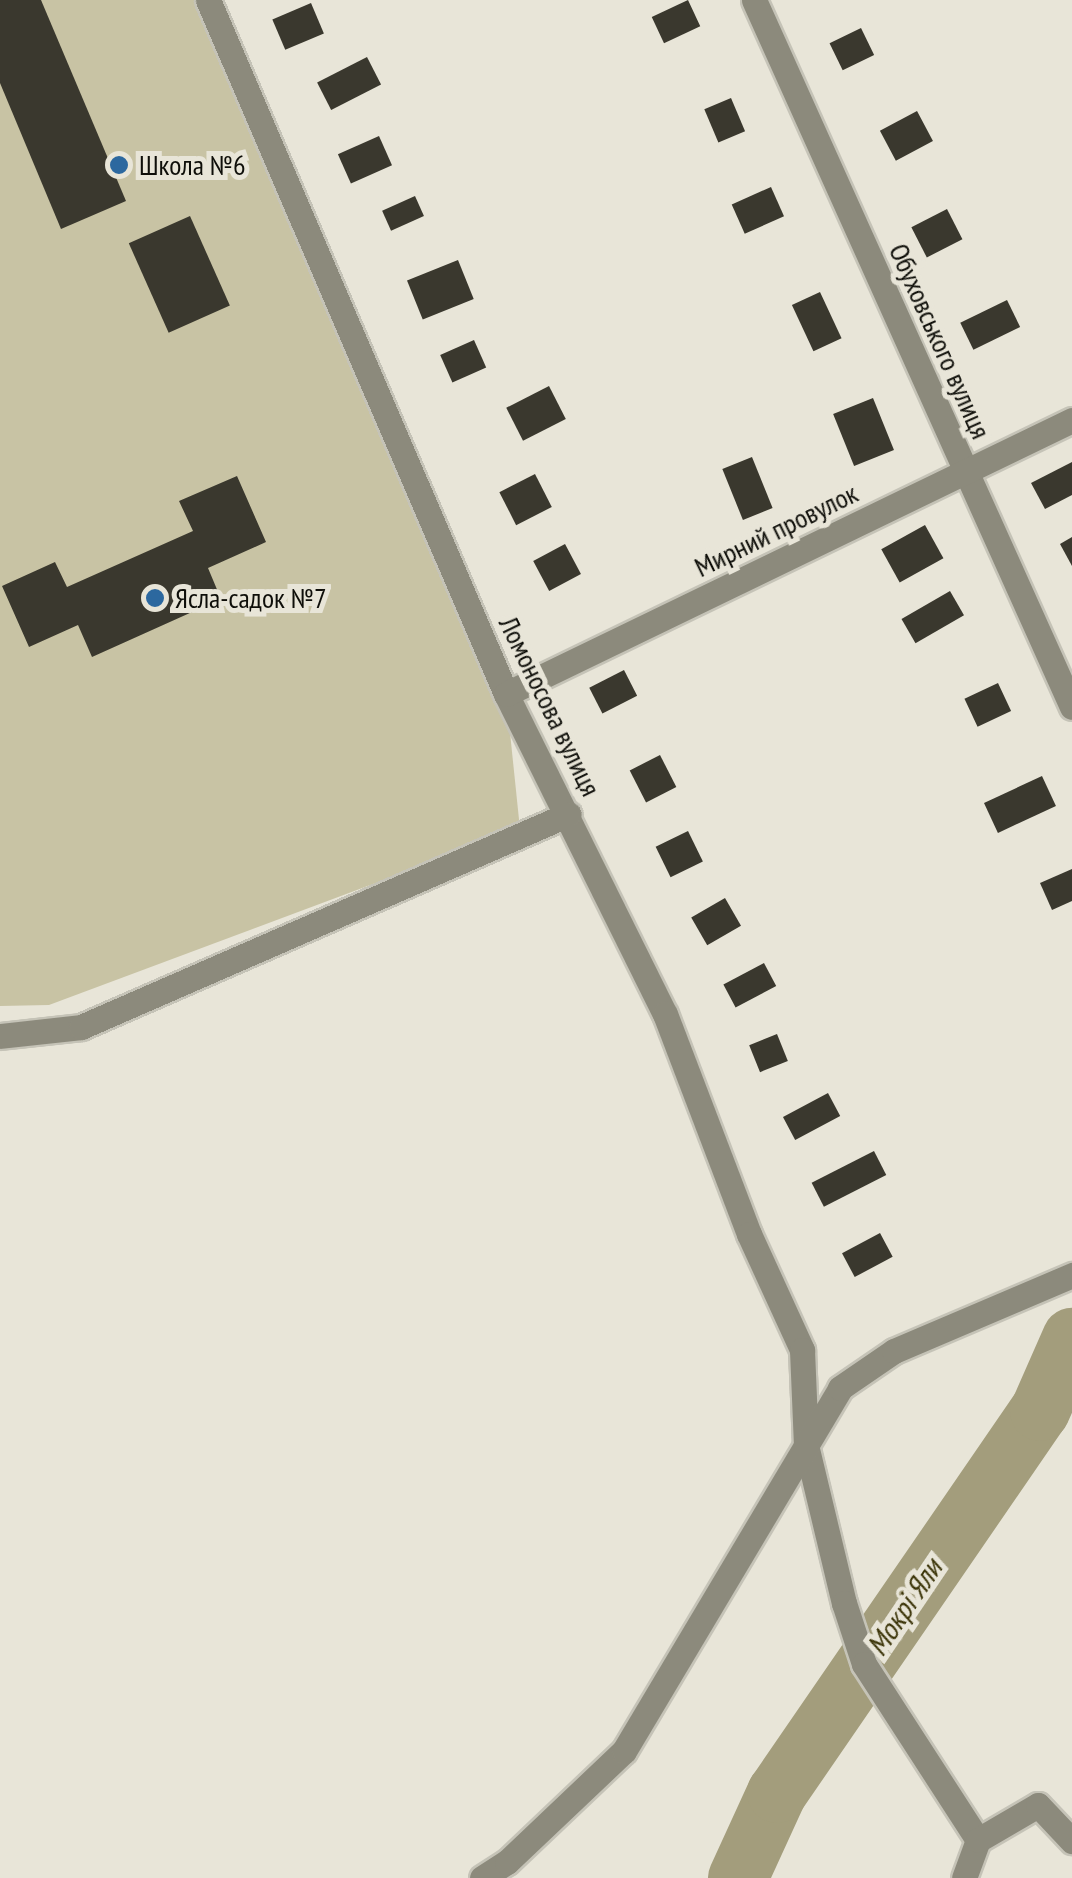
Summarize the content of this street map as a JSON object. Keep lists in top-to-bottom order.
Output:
{
  "streets": {
    "street": ["Обуховського вулиця", "Мирний провулок", "Ломоносова вулиця"]
  },
  "crossings": [
    ["Обуховського вулиця", "Мирний провулок"],
    ["Мирний провулок", "Ломоносова вулиця"]
  ],
  "water": ["Мокрі Яли"],
  "places": ["Школа №6", "Ясла-садок №7"]
}
